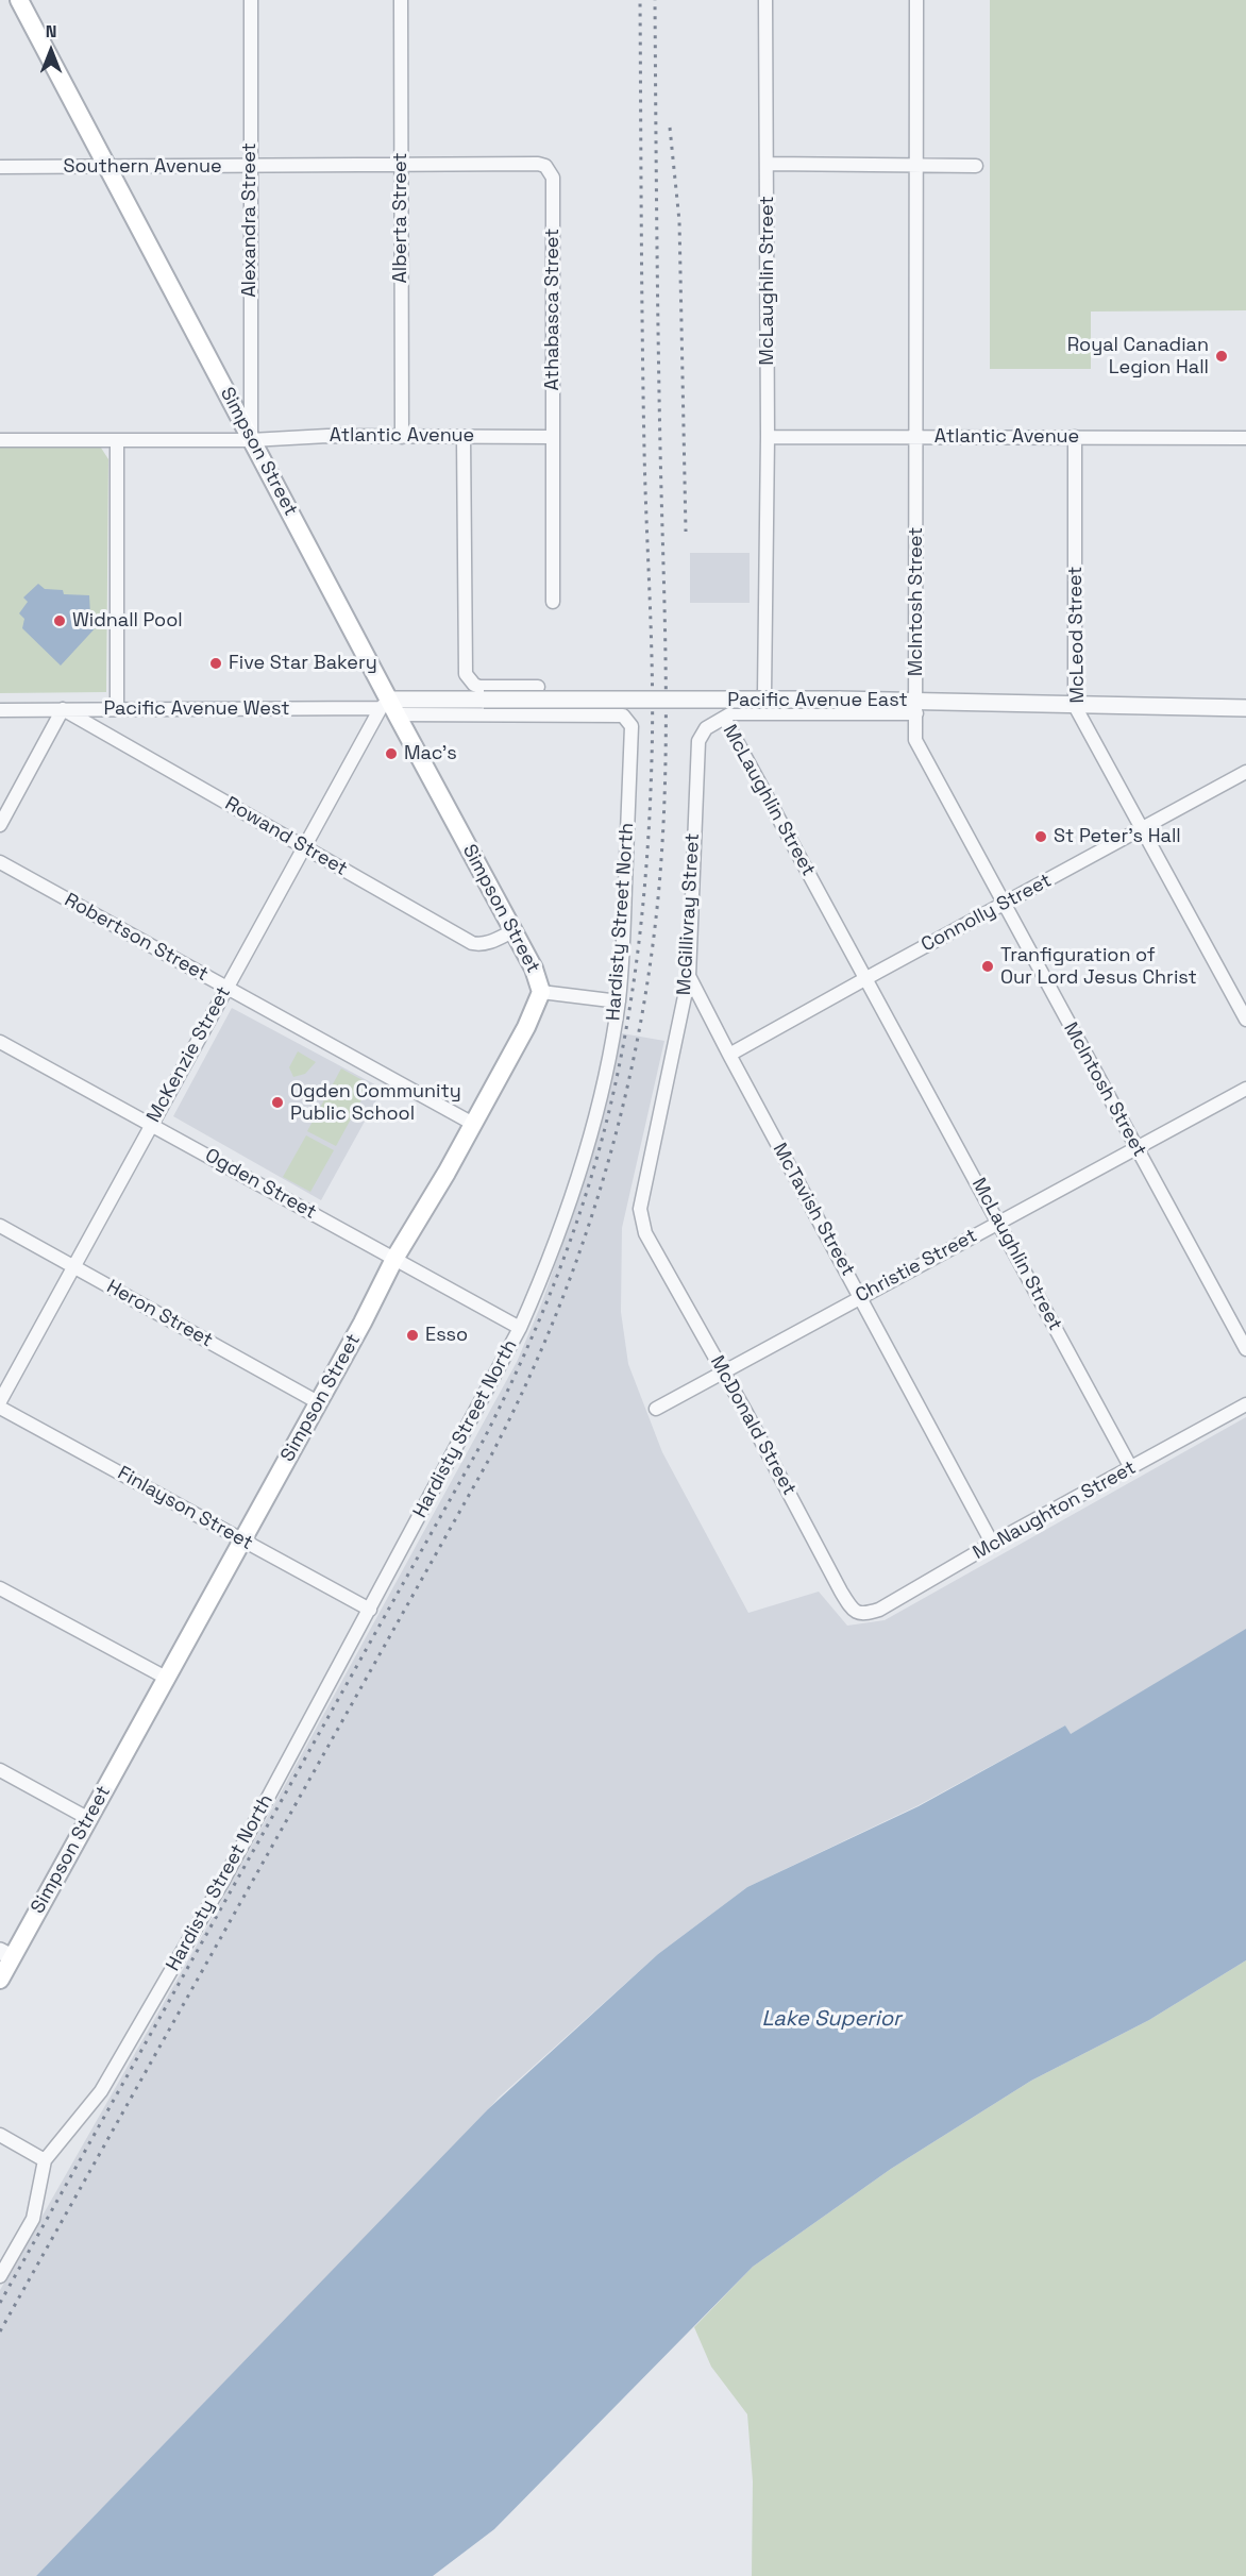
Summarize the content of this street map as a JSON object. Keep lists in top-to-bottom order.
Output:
{
  "streets": {
    "main road": ["Simpson Street"],
    "street": [
      "Southern Avenue",
      "Alberta Street",
      "Alexandra Street",
      "McLaughlin Street",
      "Athabasca Street",
      "Atlantic Avenue",
      "McIntosh Street",
      "McLeod Street",
      "Pacific Avenue East",
      "Pacific Avenue West",
      "Rowand Street",
      "Connolly Street",
      "McGillivray Street",
      "Hardisty Street North",
      "Robertson Street",
      "McKenzie Street",
      "Ogden Street",
      "McTavish Street",
      "Christie Street",
      "Heron Street",
      "McDonald Street",
      "Finlayson Street",
      "McNaughton Street"
    ]
  },
  "crossings": [
    ["Southern Avenue", "Alberta Street"],
    ["Southern Avenue", "Alexandra Street"],
    ["Southern Avenue", "Athabasca Street"],
    ["Southern Avenue", "Simpson Street"],
    ["Alberta Street", "Athabasca Street"],
    ["Alberta Street", "Atlantic Avenue"],
    ["Alexandra Street", "Atlantic Avenue"],
    ["Alexandra Street", "Simpson Street"],
    ["McLaughlin Street", "Atlantic Avenue"],
    ["McLaughlin Street", "Connolly Street"],
    ["McLaughlin Street", "McGillivray Street"],
    ["McLaughlin Street", "Christie Street"],
    ["McLaughlin Street", "McNaughton Street"],
    ["Athabasca Street", "Atlantic Avenue"],
    ["Atlantic Avenue", "Simpson Street"],
    ["Atlantic Avenue", "McIntosh Street"],
    ["Atlantic Avenue", "McLeod Street"],
    ["Simpson Street", "Pacific Avenue East"],
    ["Simpson Street", "Pacific Avenue West"],
    ["Simpson Street", "Rowand Street"],
    ["Simpson Street", "Hardisty Street North"],
    ["Simpson Street", "Robertson Street"],
    ["Simpson Street", "McKenzie Street"],
    ["Simpson Street", "Ogden Street"],
    ["Simpson Street", "Heron Street"],
    ["Simpson Street", "Finlayson Street"],
    ["McIntosh Street", "Pacific Avenue East"],
    ["McIntosh Street", "Connolly Street"],
    ["McIntosh Street", "Christie Street"],
    ["McLeod Street", "Pacific Avenue East"],
    ["McLeod Street", "Connolly Street"],
    ["Pacific Avenue East", "Pacific Avenue West"],
    ["Pacific Avenue East", "Hardisty Street North"],
    ["Pacific Avenue East", "McKenzie Street"],
    ["Pacific Avenue West", "Rowand Street"],
    ["Pacific Avenue West", "Hardisty Street North"],
    ["Pacific Avenue West", "McKenzie Street"],
    ["Rowand Street", "McKenzie Street"],
    ["Connolly Street", "McTavish Street"],
    ["McGillivray Street", "McTavish Street"],
    ["McGillivray Street", "McDonald Street"],
    ["Hardisty Street North", "McKenzie Street"],
    ["Hardisty Street North", "Ogden Street"],
    ["Hardisty Street North", "Finlayson Street"],
    ["Robertson Street", "McKenzie Street"],
    ["McKenzie Street", "Ogden Street"],
    ["McKenzie Street", "Heron Street"],
    ["McTavish Street", "Christie Street"],
    ["McTavish Street", "McNaughton Street"],
    ["Christie Street", "McDonald Street"],
    ["McDonald Street", "McNaughton Street"]
  ],
  "water": ["Lake Superior"],
  "places": [
    "Royal Canadian Legion Hall",
    "Widnall Pool",
    "Five Star Bakery",
    "Mac's",
    "St Peter's Hall",
    "Tranfiguration of Our Lord Jesus Christ",
    "Ogden Community Public School",
    "Esso"
  ],
  "north": "top"
}
